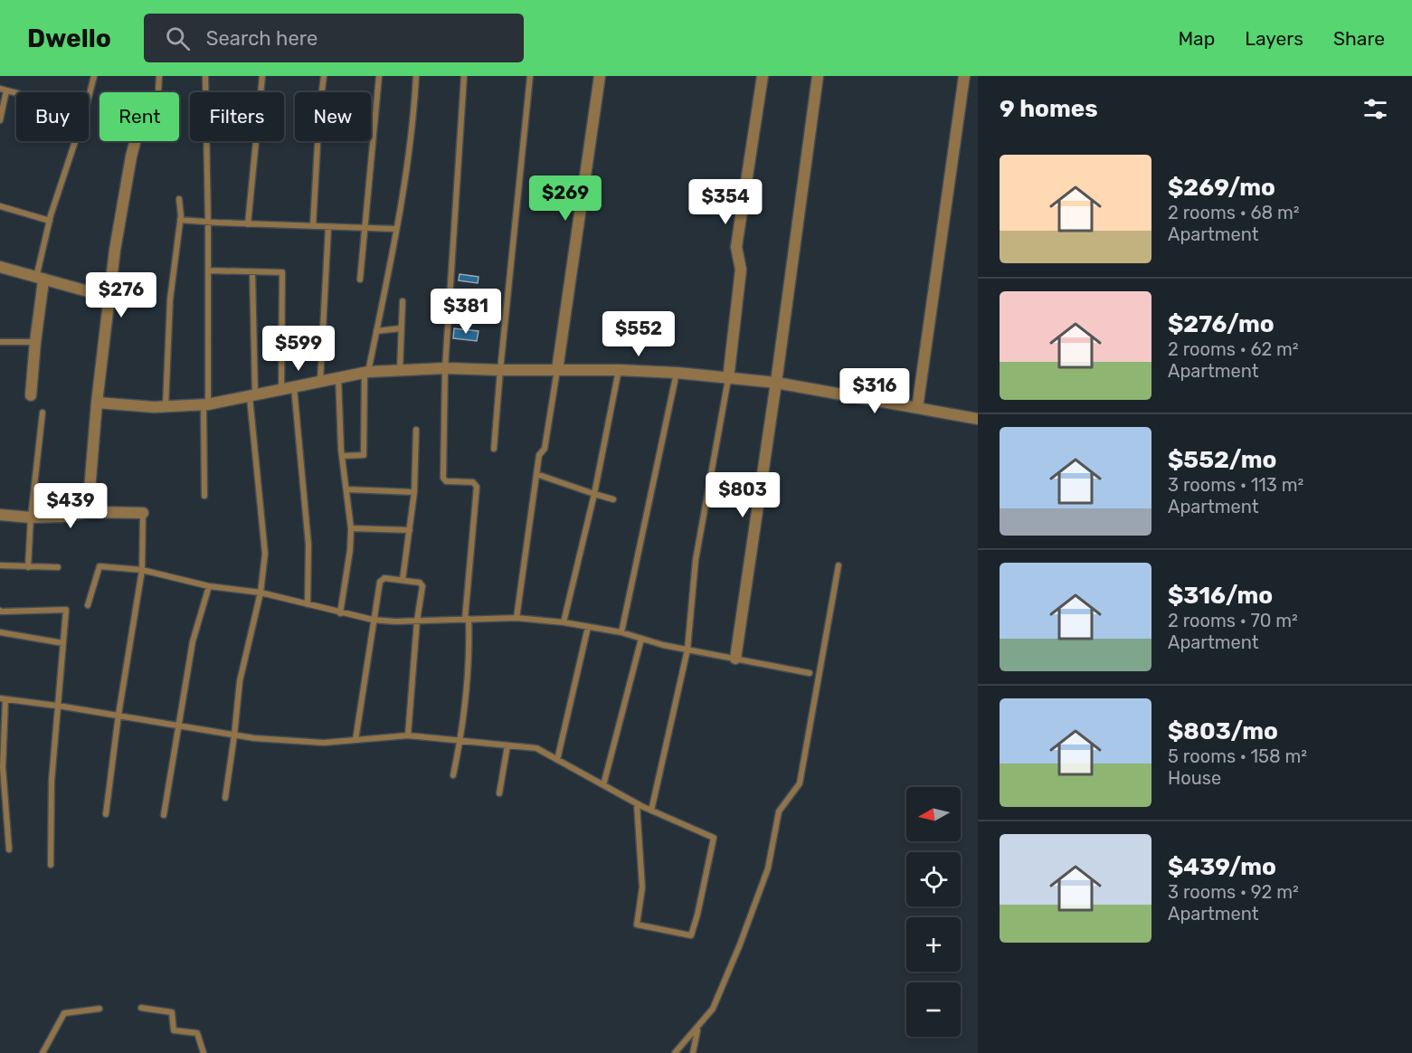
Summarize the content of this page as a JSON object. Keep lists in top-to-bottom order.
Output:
{
  "north": "left",
  "page": {
    "header": "Dwello",
    "search": "Search here",
    "nav": ["Map", "Layers", "Share"],
    "heading": "9 homes",
    "chip": [
      "Buy",
      "Rent",
      "Filters",
      "New"
    ],
    "list": [
      {
        "name": "$269/mo",
        "note": "2 rooms · 68 m² · Apartment"
      },
      {
        "name": "$276/mo",
        "note": "2 rooms · 62 m² · Apartment"
      },
      {
        "name": "$552/mo",
        "note": "3 rooms · 113 m² · Apartment"
      },
      {
        "name": "$316/mo",
        "note": "2 rooms · 70 m² · Apartment"
      },
      {
        "name": "$803/mo",
        "note": "5 rooms · 158 m² · House"
      },
      {
        "name": "$439/mo",
        "note": "3 rooms · 92 m² · Apartment"
      }
    ],
    "price": [
      "$269",
      "$354",
      "$276",
      "$381",
      "$552",
      "$599",
      "$316",
      "$803",
      "$439"
    ],
    "map_buttons": ["+", "−"]
  }
}
